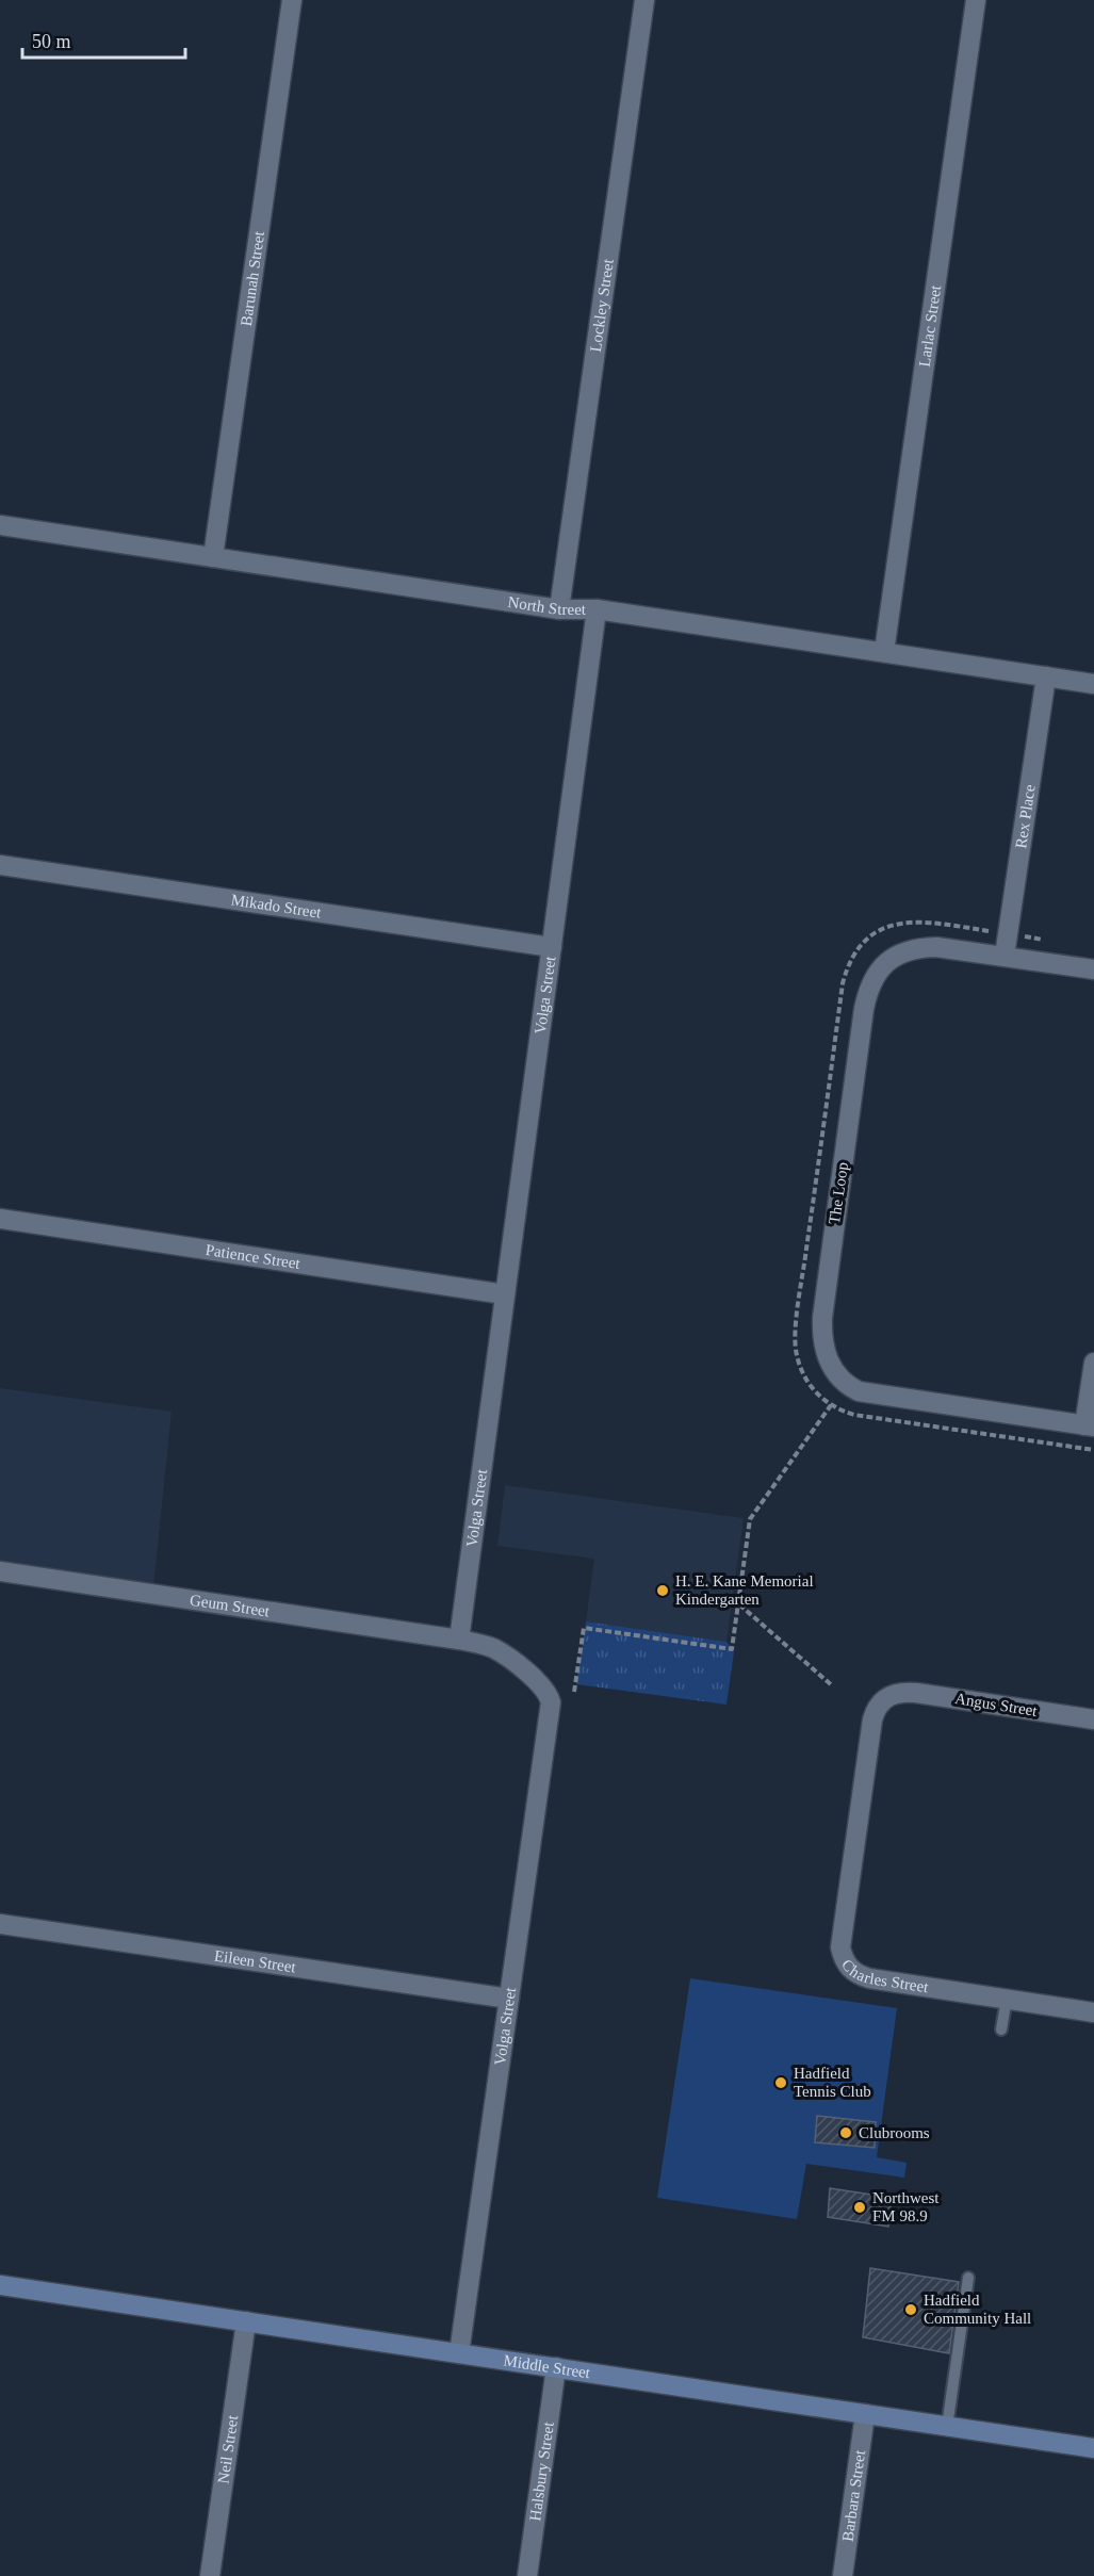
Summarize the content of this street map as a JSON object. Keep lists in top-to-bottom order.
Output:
{
  "streets": {
    "street": [
      "Barunah Street",
      "Lockley Street",
      "Larlac Street",
      "North Street",
      "Rex Place",
      "Mikado Street",
      "Volga Street",
      "The Loop",
      "Patience Street",
      "Geum Street",
      "Angus Street",
      "Eileen Street",
      "Charles Street",
      "Middle Street",
      "Neil Street",
      "Halsbury Street",
      "Barbara Street"
    ]
  },
  "crossings": [
    ["Barunah Street", "North Street"],
    ["Lockley Street", "North Street"],
    ["Larlac Street", "North Street"],
    ["North Street", "Rex Place"],
    ["North Street", "Volga Street"],
    ["Rex Place", "The Loop"],
    ["Mikado Street", "Volga Street"],
    ["Volga Street", "Patience Street"],
    ["Volga Street", "Geum Street"],
    ["Volga Street", "Eileen Street"],
    ["Volga Street", "Middle Street"],
    ["Angus Street", "Charles Street"],
    ["Middle Street", "Neil Street"],
    ["Middle Street", "Halsbury Street"],
    ["Middle Street", "Barbara Street"]
  ],
  "places": [
    "H. E. Kane Memorial Kindergarten",
    "Hadfield Tennis Club",
    "Clubrooms",
    "Northwest FM 98.9",
    "Hadfield Community Hall"
  ],
  "scale_bar": "50 m"
}
